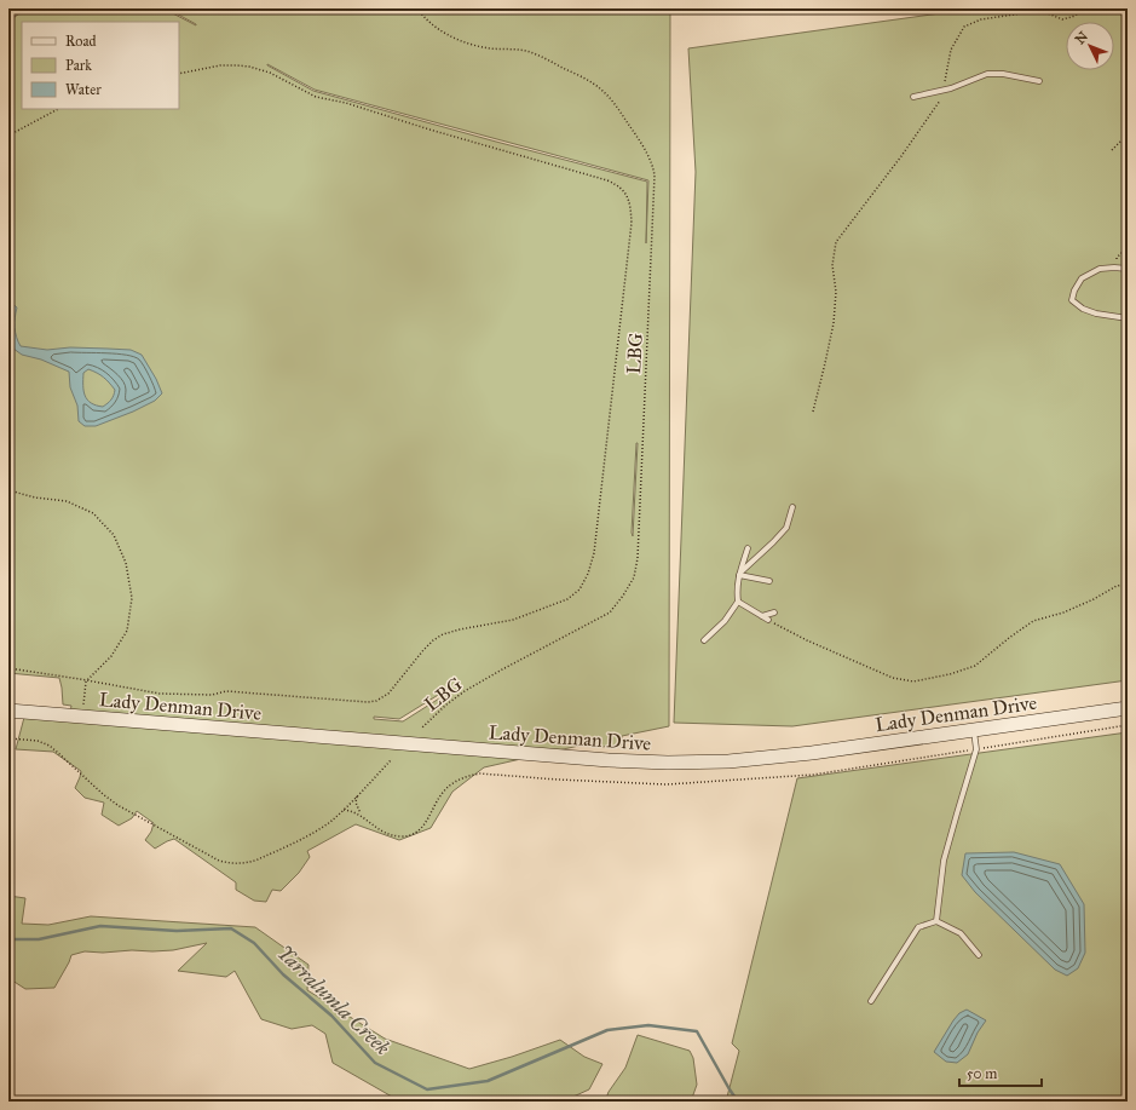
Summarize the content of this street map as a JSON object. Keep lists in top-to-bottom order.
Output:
{
  "streets": {
    "street": ["Lady Denman Drive"],
    "path": ["LBG"]
  },
  "water": ["Yarralumla Creek"],
  "legend": ["Road", "Park", "Water"],
  "scale_bar": "50 m",
  "north": "top left"
}
